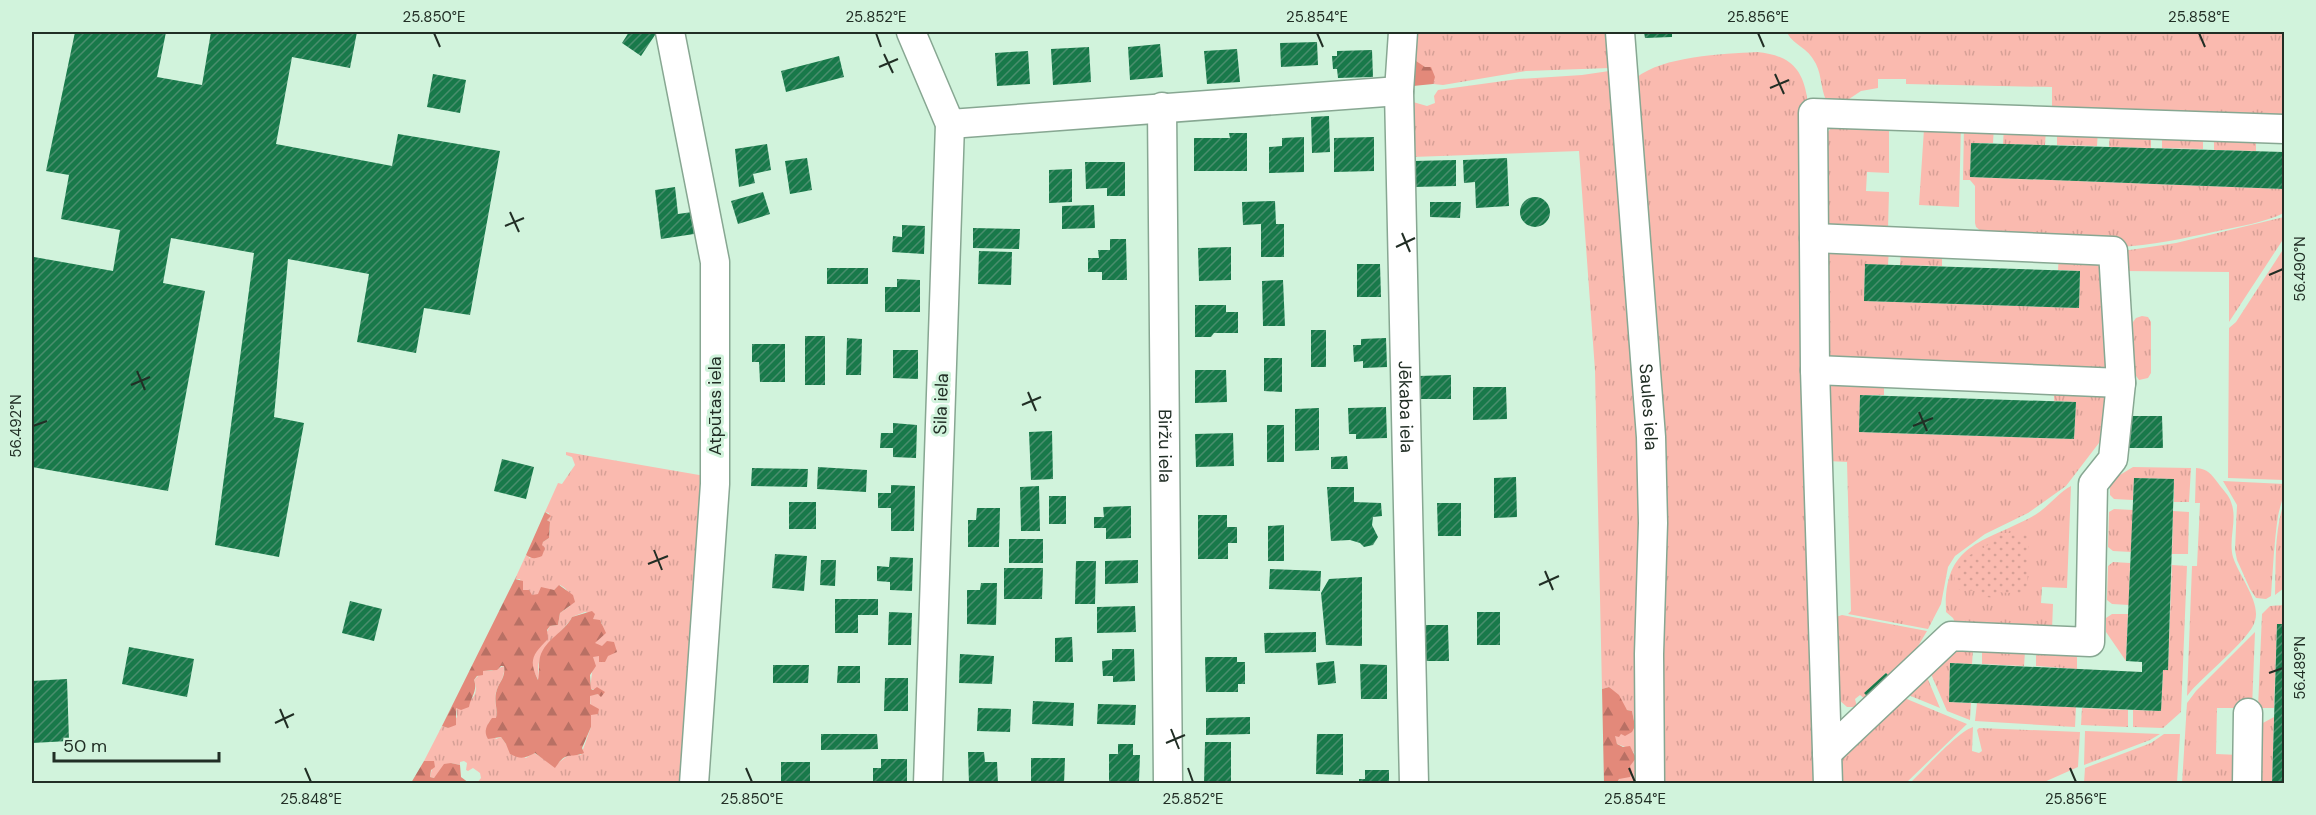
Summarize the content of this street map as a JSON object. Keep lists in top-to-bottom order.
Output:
{
  "streets": {
    "street": [
      "Sila iela",
      "Atpūtas iela",
      "Jēkaba iela",
      "Saules iela",
      "Biržu iela"
    ]
  },
  "scale_bar": "50 m",
  "coordinates": [
    "25.850°E",
    "25.852°E",
    "25.854°E",
    "25.856°E",
    "25.858°E",
    "56.490°N",
    "56.492°N",
    "56.489°N",
    "25.848°E"
  ]
}
